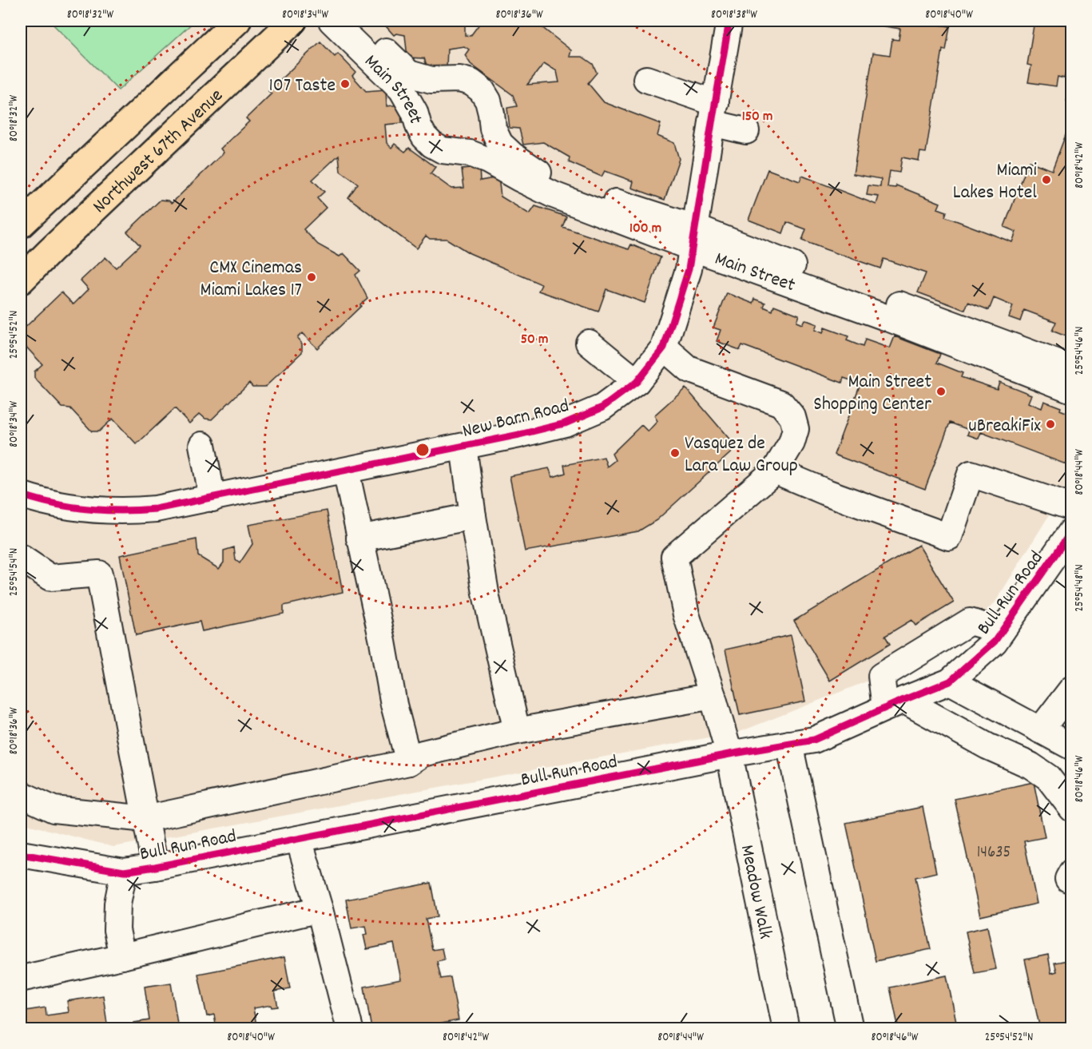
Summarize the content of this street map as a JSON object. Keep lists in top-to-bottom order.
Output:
{
  "streets": {
    "main road": ["Northwest 67th Avenue"],
    "street": [
      "Main Street",
      "New Barn Road",
      "Bull Run Road",
      "Meadow Walk"
    ]
  },
  "crossings": [
    ["Main Street", "New Barn Road"],
    ["Bull Run Road", "Meadow Walk"]
  ],
  "places": [
    "107 Taste",
    "Miami Lakes Hotel",
    "CMX Cinemas Miami Lakes 17",
    "Main Street Shopping Center",
    "uBreakiFix",
    "Vasquez de Lara Law Group"
  ],
  "house_numbers": ["14635"],
  "coordinates": [
    "80°18'32\"W",
    "80°18'34\"W",
    "80°18'36\"W",
    "80°18'38\"W",
    "80°18'40\"W",
    "80°18'42\"W",
    "25°54'52\"N",
    "25°54'46\"N",
    "80°18'44\"W",
    "25°54'54\"N",
    "25°54'48\"N",
    "80°18'46\"W"
  ],
  "rings": ["150 m", "100 m", "50 m"]
}
